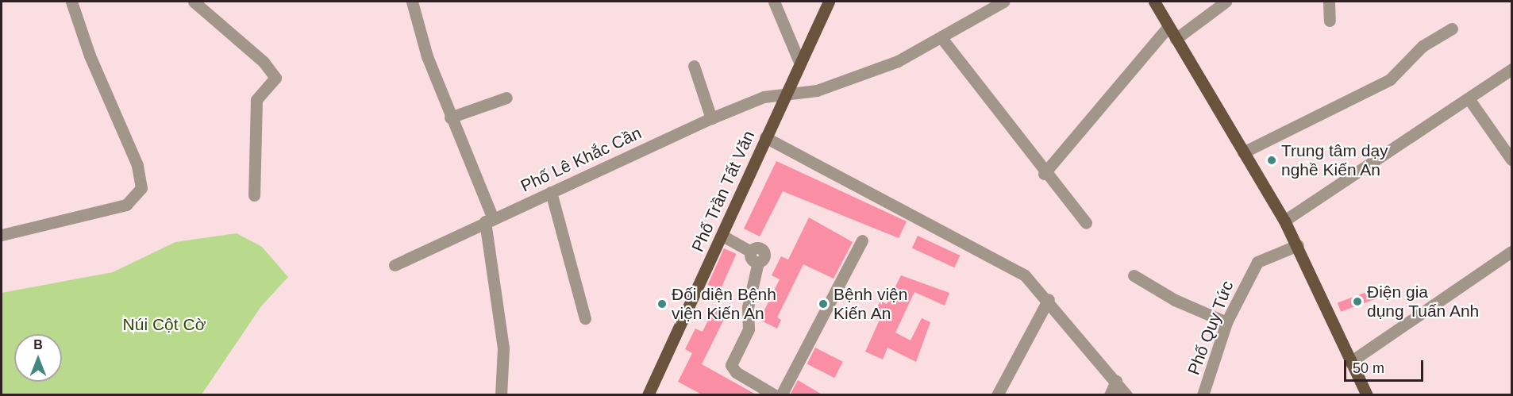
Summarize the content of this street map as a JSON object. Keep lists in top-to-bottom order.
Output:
{
  "streets": {
    "main road": ["Phố Trần Tất Văn"],
    "street": ["Phố Lê Khắc Cần", "Phố Quy Tức"]
  },
  "crossings": [
    ["Phố Lê Khắc Cần", "Phố Trần Tất Văn"]
  ],
  "parks": ["Núi Cột Cờ"],
  "places": [
    "Trung tâm dạy nghề Kiến An",
    "Điện gia dụng Tuấn Anh",
    "Đối diện Bệnh viện Kiến An",
    "Bệnh viện Kiến An"
  ],
  "scale_bar": "50 m",
  "north": "top"
}
